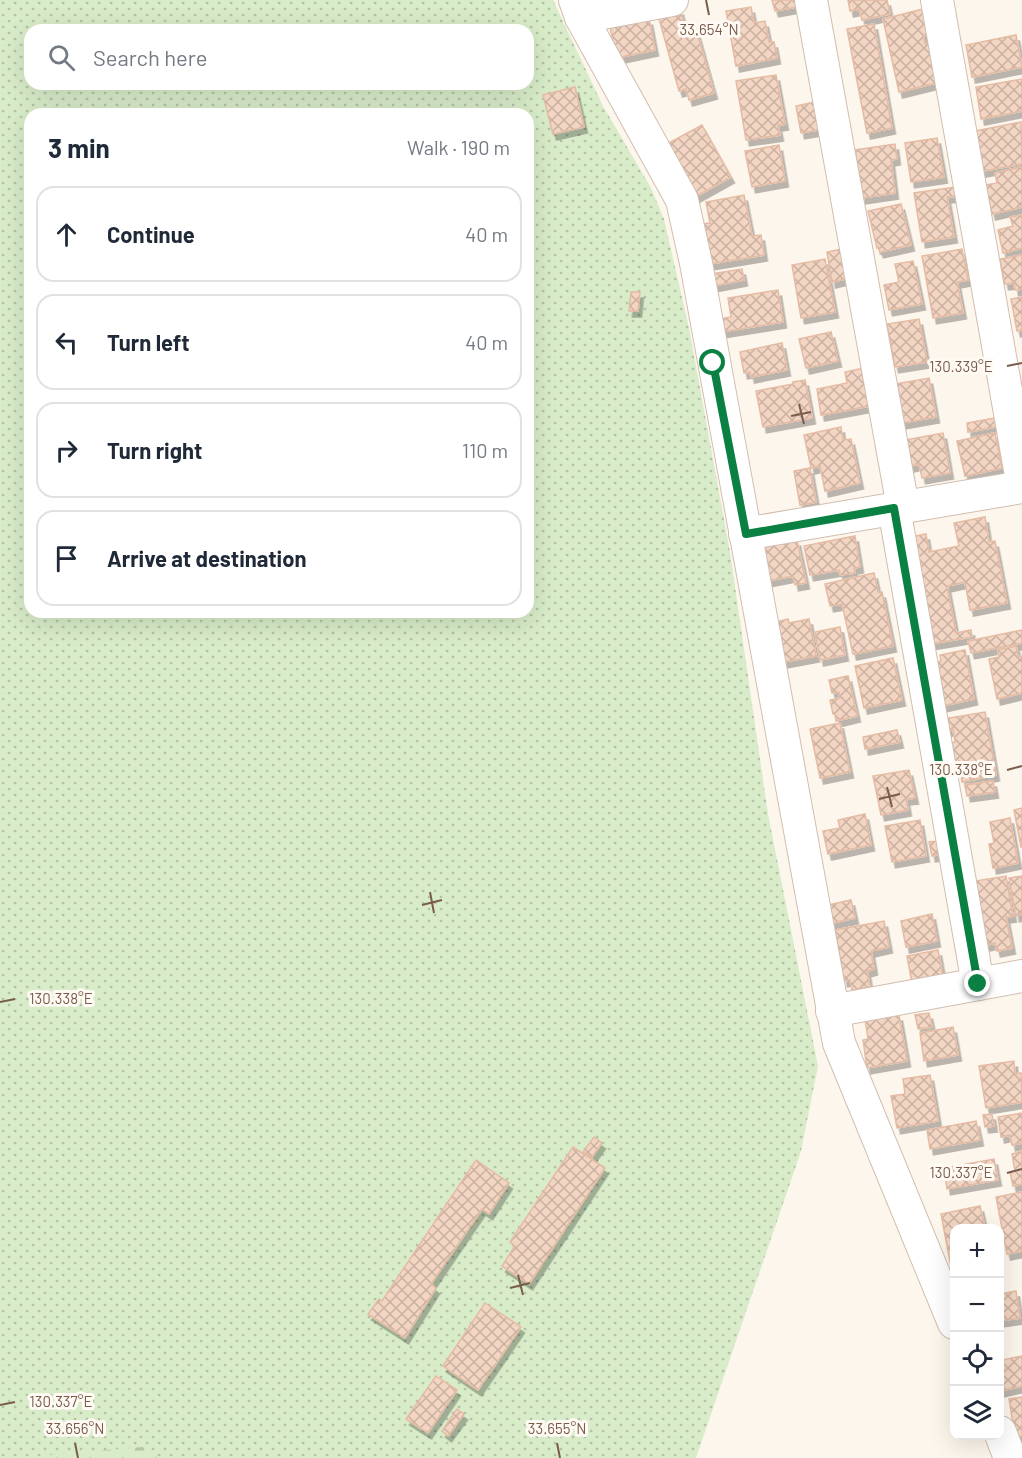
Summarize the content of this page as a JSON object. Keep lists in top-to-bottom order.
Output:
{
  "page": {
    "search": "Search here",
    "heading": ["3 min", "Walk · 190 m"],
    "list": [
      ["Continue", "40 m"],
      ["Turn left", "40 m"],
      ["Turn right", "110 m"],
      "Arrive at destination"
    ],
    "map_buttons": ["+", "−"]
  },
  "coordinates": [
    "33.654°N",
    "130.339°E",
    "130.338°E",
    "130.337°E",
    "33.656°N",
    "33.655°N"
  ]
}
